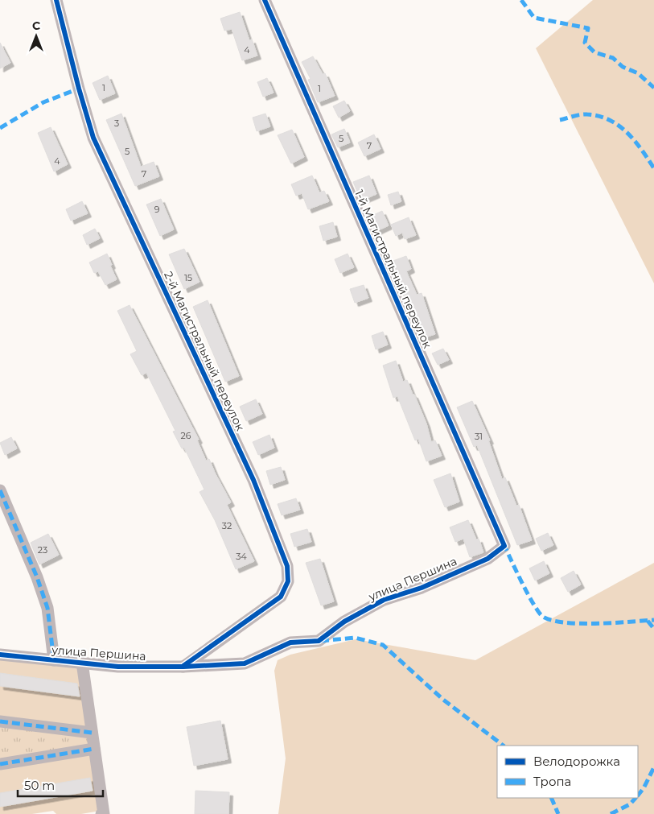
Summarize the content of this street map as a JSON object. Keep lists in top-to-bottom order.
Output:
{
  "streets": {
    "street": ["1-й Магистральный переулок", "2-й Магистральный переулок", "улица Першина"]
  },
  "crossings": [
    ["1-й Магистральный переулок", "улица Першина"],
    ["2-й Магистральный переулок", "улица Першина"]
  ],
  "house_numbers": [
    "4",
    "1",
    "1",
    "3",
    "5",
    "7",
    "5",
    "4",
    "7",
    "9",
    "15",
    "26",
    "31",
    "32",
    "23",
    "34"
  ],
  "legend": ["Велодорожка", "Тропа"],
  "scale_bar": "50 m",
  "north": "top"
}
